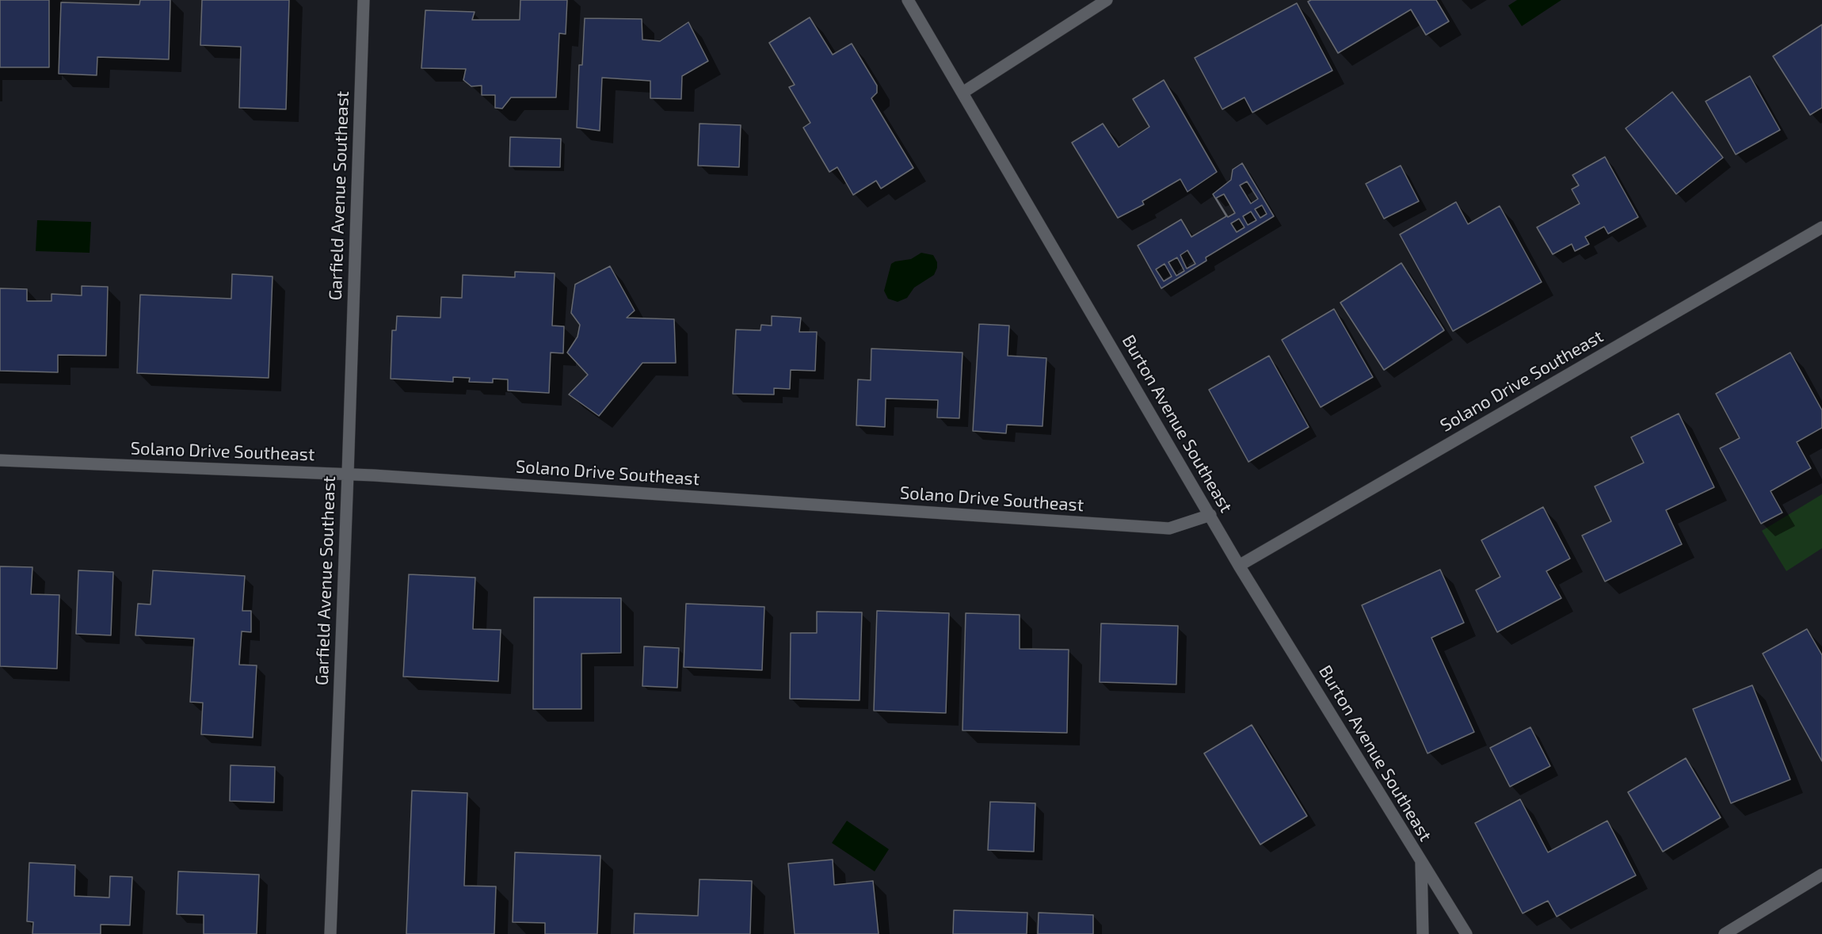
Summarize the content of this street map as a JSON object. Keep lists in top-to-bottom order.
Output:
{
  "streets": {
    "street": ["Garfield Avenue Southeast", "Solano Drive Southeast", "Burton Avenue Southeast"]
  },
  "crossings": [
    ["Garfield Avenue Southeast", "Solano Drive Southeast"],
    ["Solano Drive Southeast", "Burton Avenue Southeast"]
  ]
}
